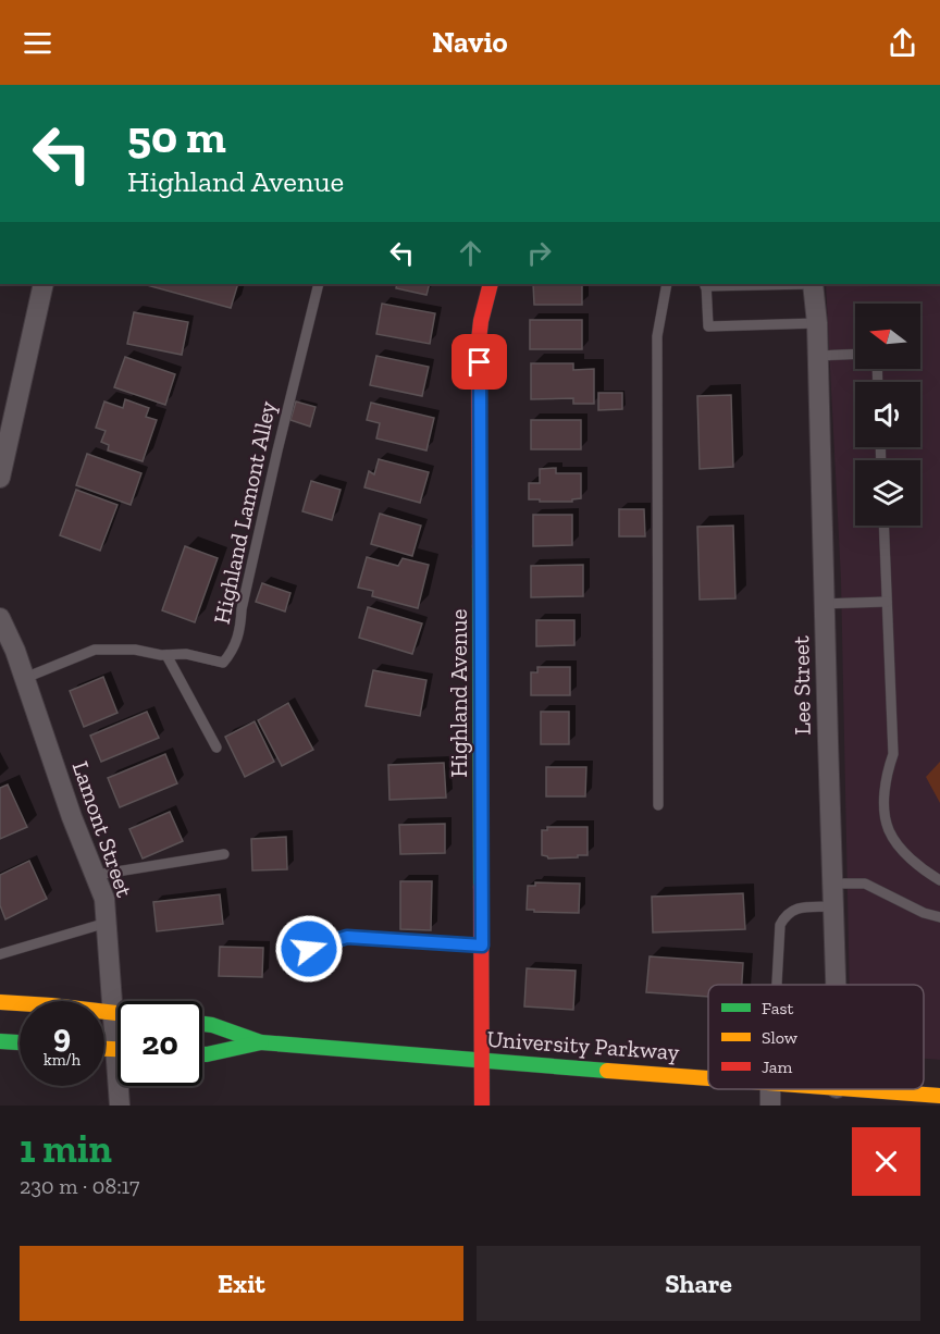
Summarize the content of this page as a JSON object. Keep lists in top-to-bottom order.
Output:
{
  "streets": {
    "main road": ["Highland Avenue", "University Parkway"],
    "street": ["Lee Street", "Lamont Street"],
    "lane": ["Highland Lamont Alley"]
  },
  "crossings": [
    ["Highland Lamont Alley", "Lamont Street"],
    ["Highland Avenue", "University Parkway"]
  ],
  "legend": ["Fast", "Slow", "Jam"],
  "north": "left",
  "page": {
    "header": "Navio",
    "turn": ["50 m", "Highland Avenue"],
    "speed": "9 km/h",
    "limit": "20",
    "heading": ["1 min", "230 m · 08:17"],
    "buttons": ["Exit", "Share"]
  }
}
